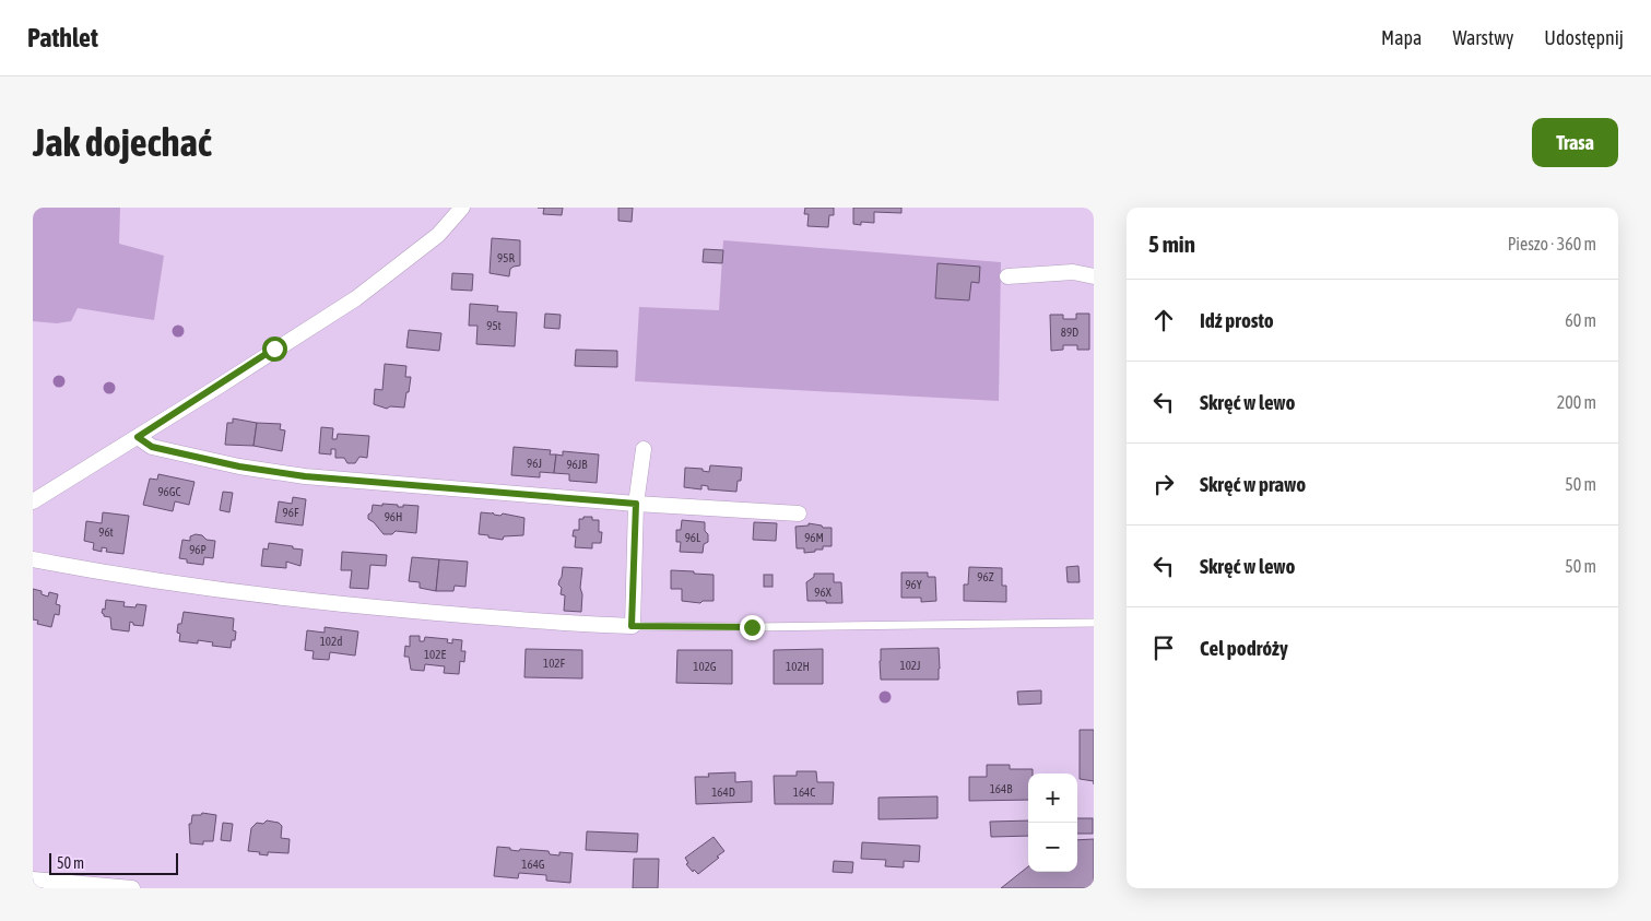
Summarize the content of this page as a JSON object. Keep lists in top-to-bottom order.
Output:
{
  "house_numbers": [
    "95R",
    "95t",
    "89D",
    "96J",
    "96JB",
    "96GC",
    "96F",
    "96H",
    "96t",
    "96L",
    "96M",
    "96P",
    "96Z",
    "96Y",
    "96X",
    "102d",
    "102E",
    "102F",
    "102J",
    "102G",
    "102H",
    "164B",
    "164D",
    "164C",
    "164G"
  ],
  "scale_bar": "50 m",
  "page": {
    "header": "Pathlet",
    "nav": ["Mapa", "Warstwy", "Udostępnij"],
    "buttons": "Trasa",
    "title": "Jak dojechać",
    "heading": ["5 min", "Pieszo · 360 m"],
    "list": [
      ["Idź prosto", "60 m"],
      ["Skręć w lewo", "200 m"],
      ["Skręć w prawo", "50 m"],
      ["Skręć w lewo", "50 m"],
      "Cel podróży"
    ],
    "map_buttons": ["+", "−"],
    "scale": "50 m"
  }
}
